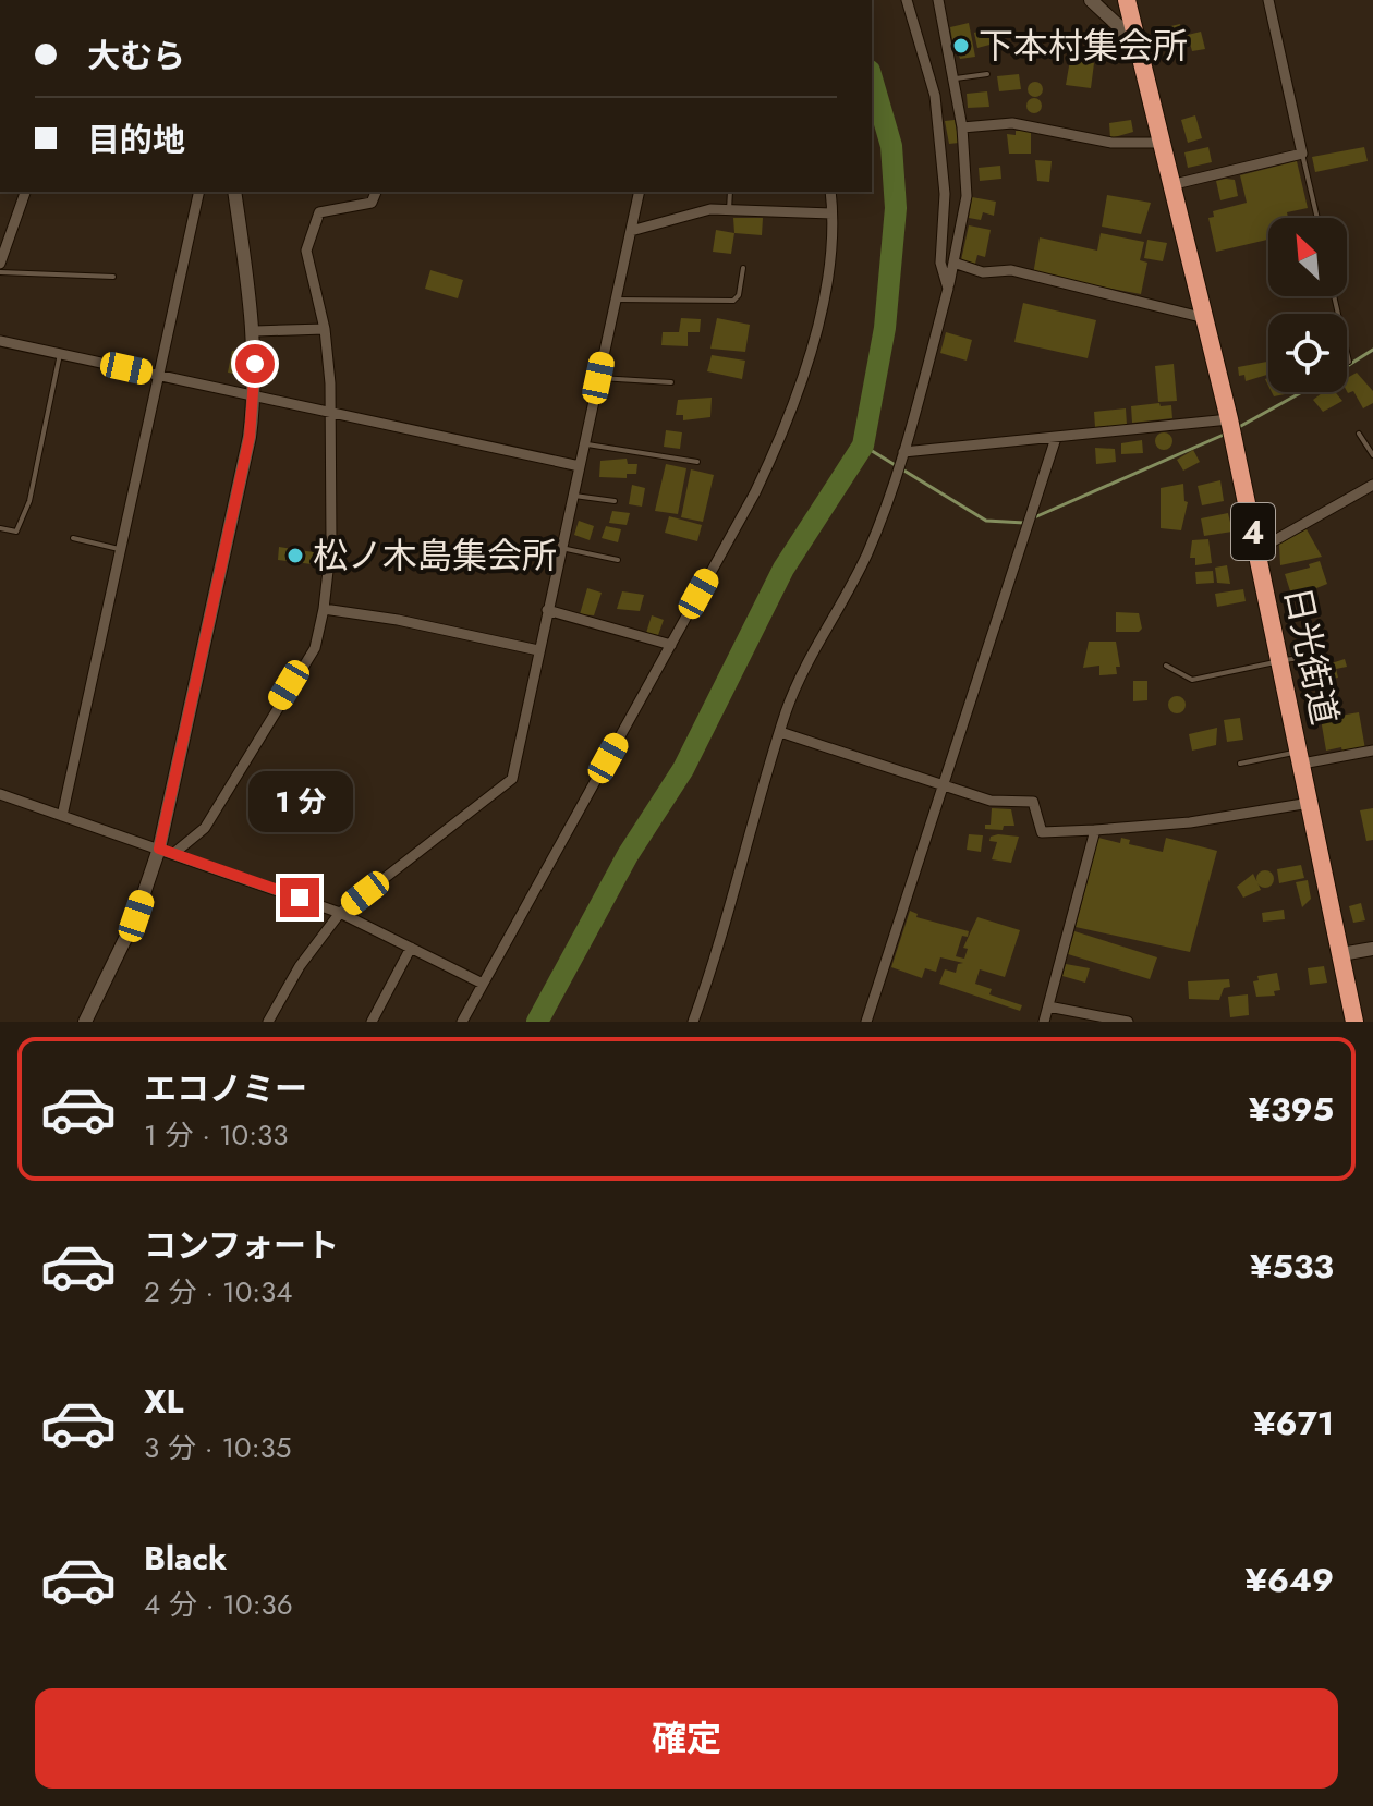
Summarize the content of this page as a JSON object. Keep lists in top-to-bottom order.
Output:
{
  "streets": {
    "highway": ["4", "日光街道"]
  },
  "places": ["下本村集会所", "松ノ木島集会所"],
  "north": "top left",
  "page": {
    "banner": ["大むら", "目的地"],
    "bubble": "1 分",
    "list": [
      {
        "name": "エコノミー",
        "note": "1 分 · 10:33",
        "value": "¥395"
      },
      {
        "name": "コンフォート",
        "note": "2 分 · 10:34",
        "value": "¥533"
      },
      {
        "name": "XL",
        "note": "3 分 · 10:35",
        "value": "¥671"
      },
      {
        "name": "Black",
        "note": "4 分 · 10:36",
        "value": "¥649"
      }
    ],
    "buttons": "確定"
  }
}
